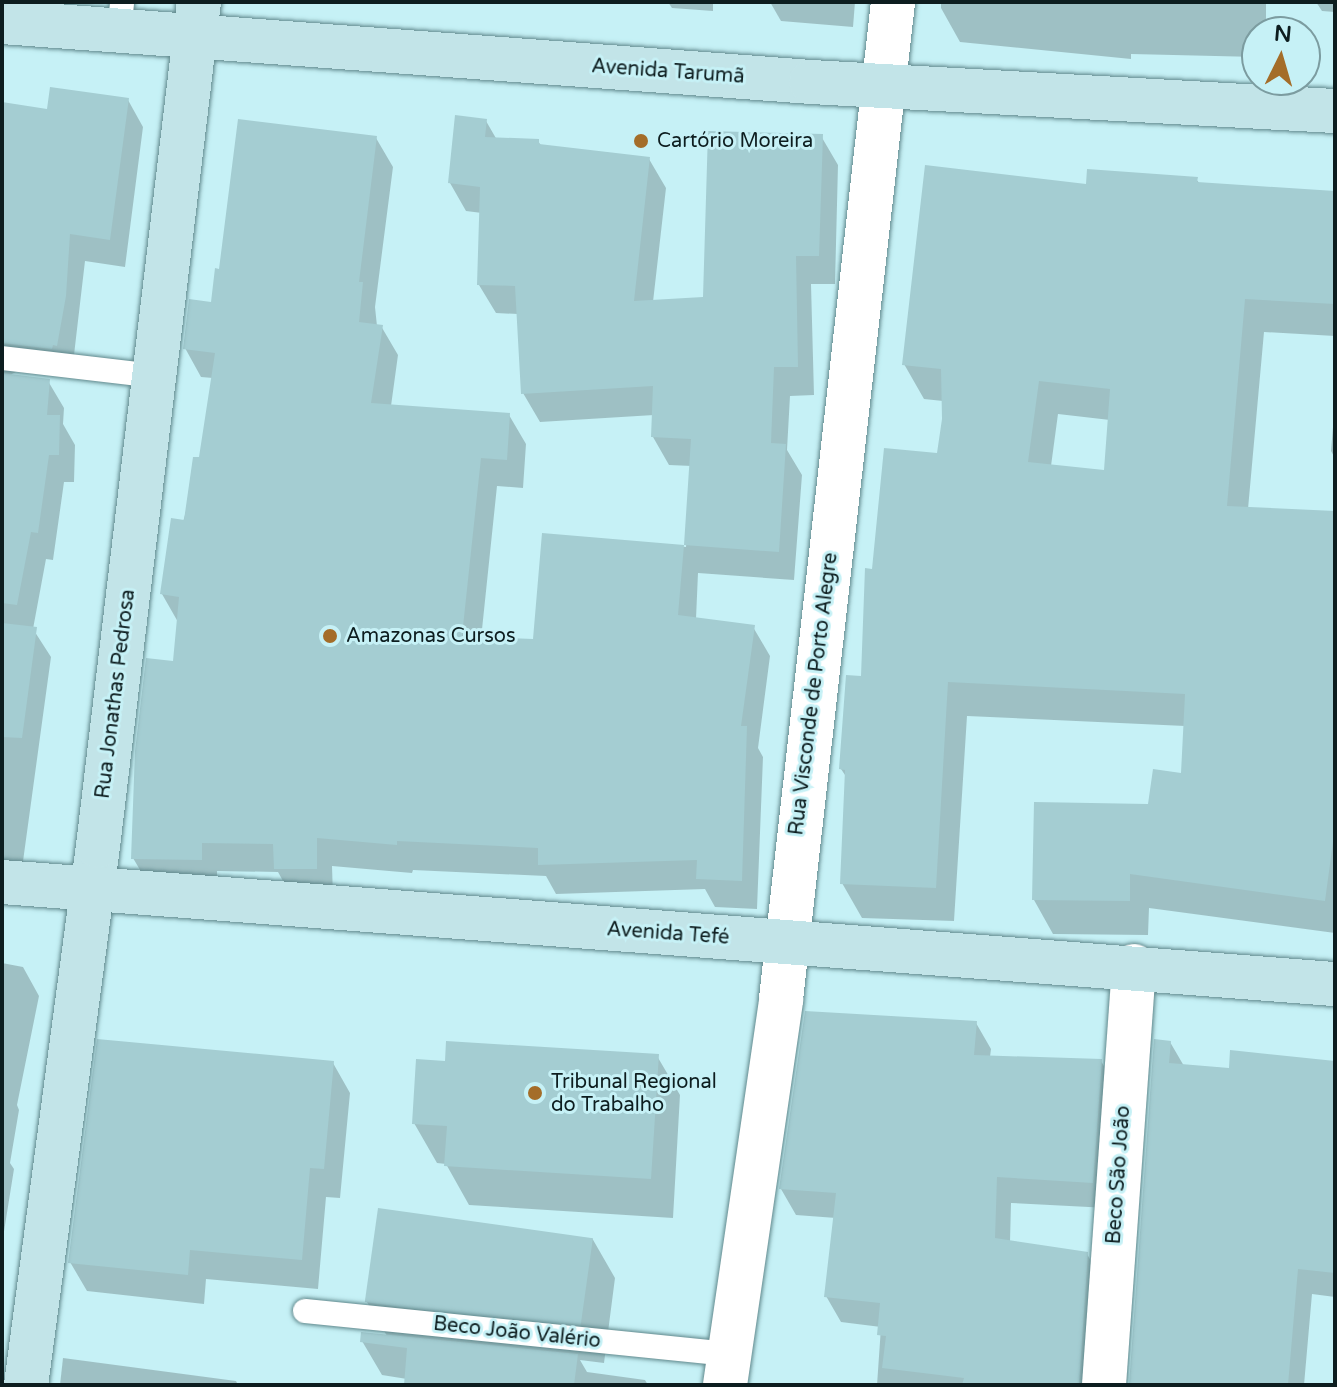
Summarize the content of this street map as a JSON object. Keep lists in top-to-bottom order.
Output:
{
  "streets": {
    "street": [
      "Avenida Tarumã",
      "Rua Jonathas Pedrosa",
      "Rua Visconde de Porto Alegre",
      "Avenida Tefé",
      "Beco São João"
    ],
    "lane": ["Beco João Valério"]
  },
  "crossings": [
    ["Avenida Tarumã", "Rua Jonathas Pedrosa"],
    ["Avenida Tarumã", "Rua Visconde de Porto Alegre"],
    ["Rua Jonathas Pedrosa", "Avenida Tefé"],
    ["Rua Visconde de Porto Alegre", "Avenida Tefé"],
    ["Rua Visconde de Porto Alegre", "Beco João Valério"],
    ["Avenida Tefé", "Beco São João"]
  ],
  "places": ["Cartório Moreira", "Amazonas Cursos", "Tribunal Regional do Trabalho"],
  "north": "top"
}
